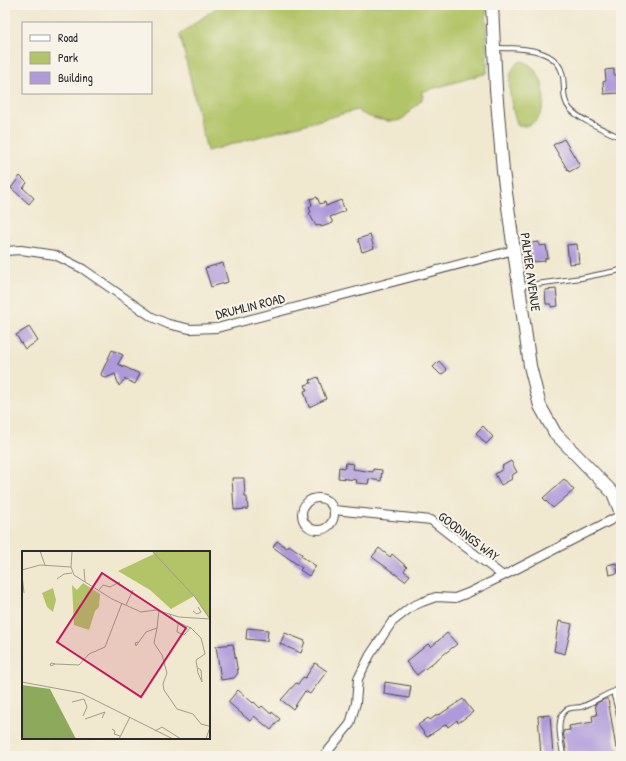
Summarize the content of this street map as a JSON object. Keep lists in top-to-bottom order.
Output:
{
  "streets": {
    "main road": ["PALMER AVENUE"],
    "street": ["DRUMLIN ROAD", "GOODINGS WAY"]
  },
  "crossings": [
    ["PALMER AVENUE", "DRUMLIN ROAD"],
    ["PALMER AVENUE", "GOODINGS WAY"]
  ],
  "legend": ["Road", "Park", "Building"]
}
